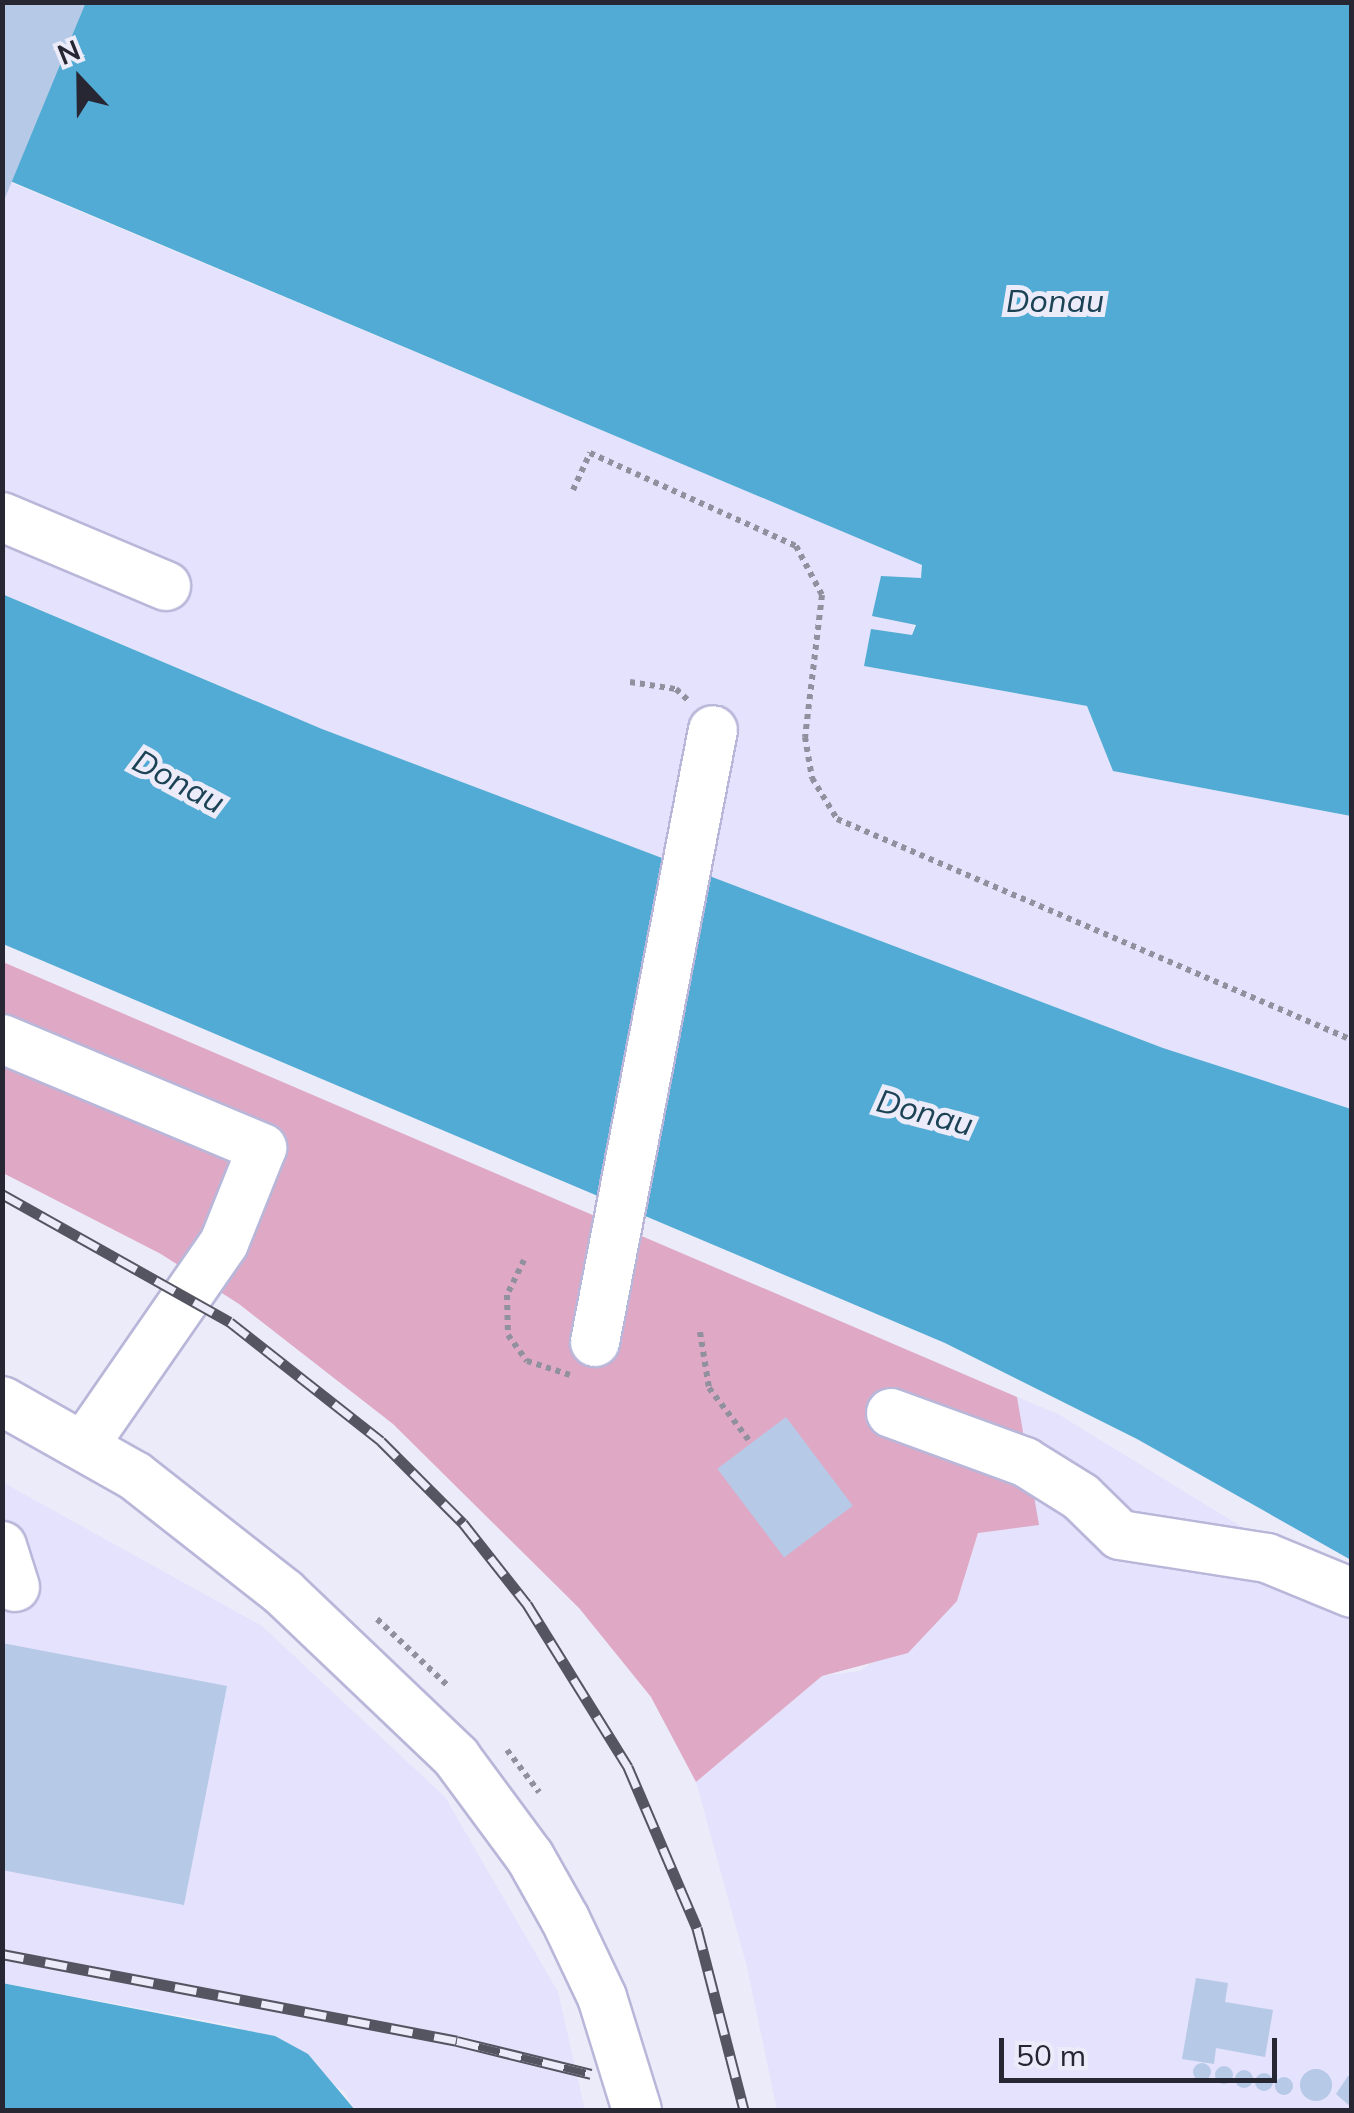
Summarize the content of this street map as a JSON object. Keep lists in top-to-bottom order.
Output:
{
  "water": ["Donau"],
  "scale_bar": "50 m",
  "north": "top"
}
